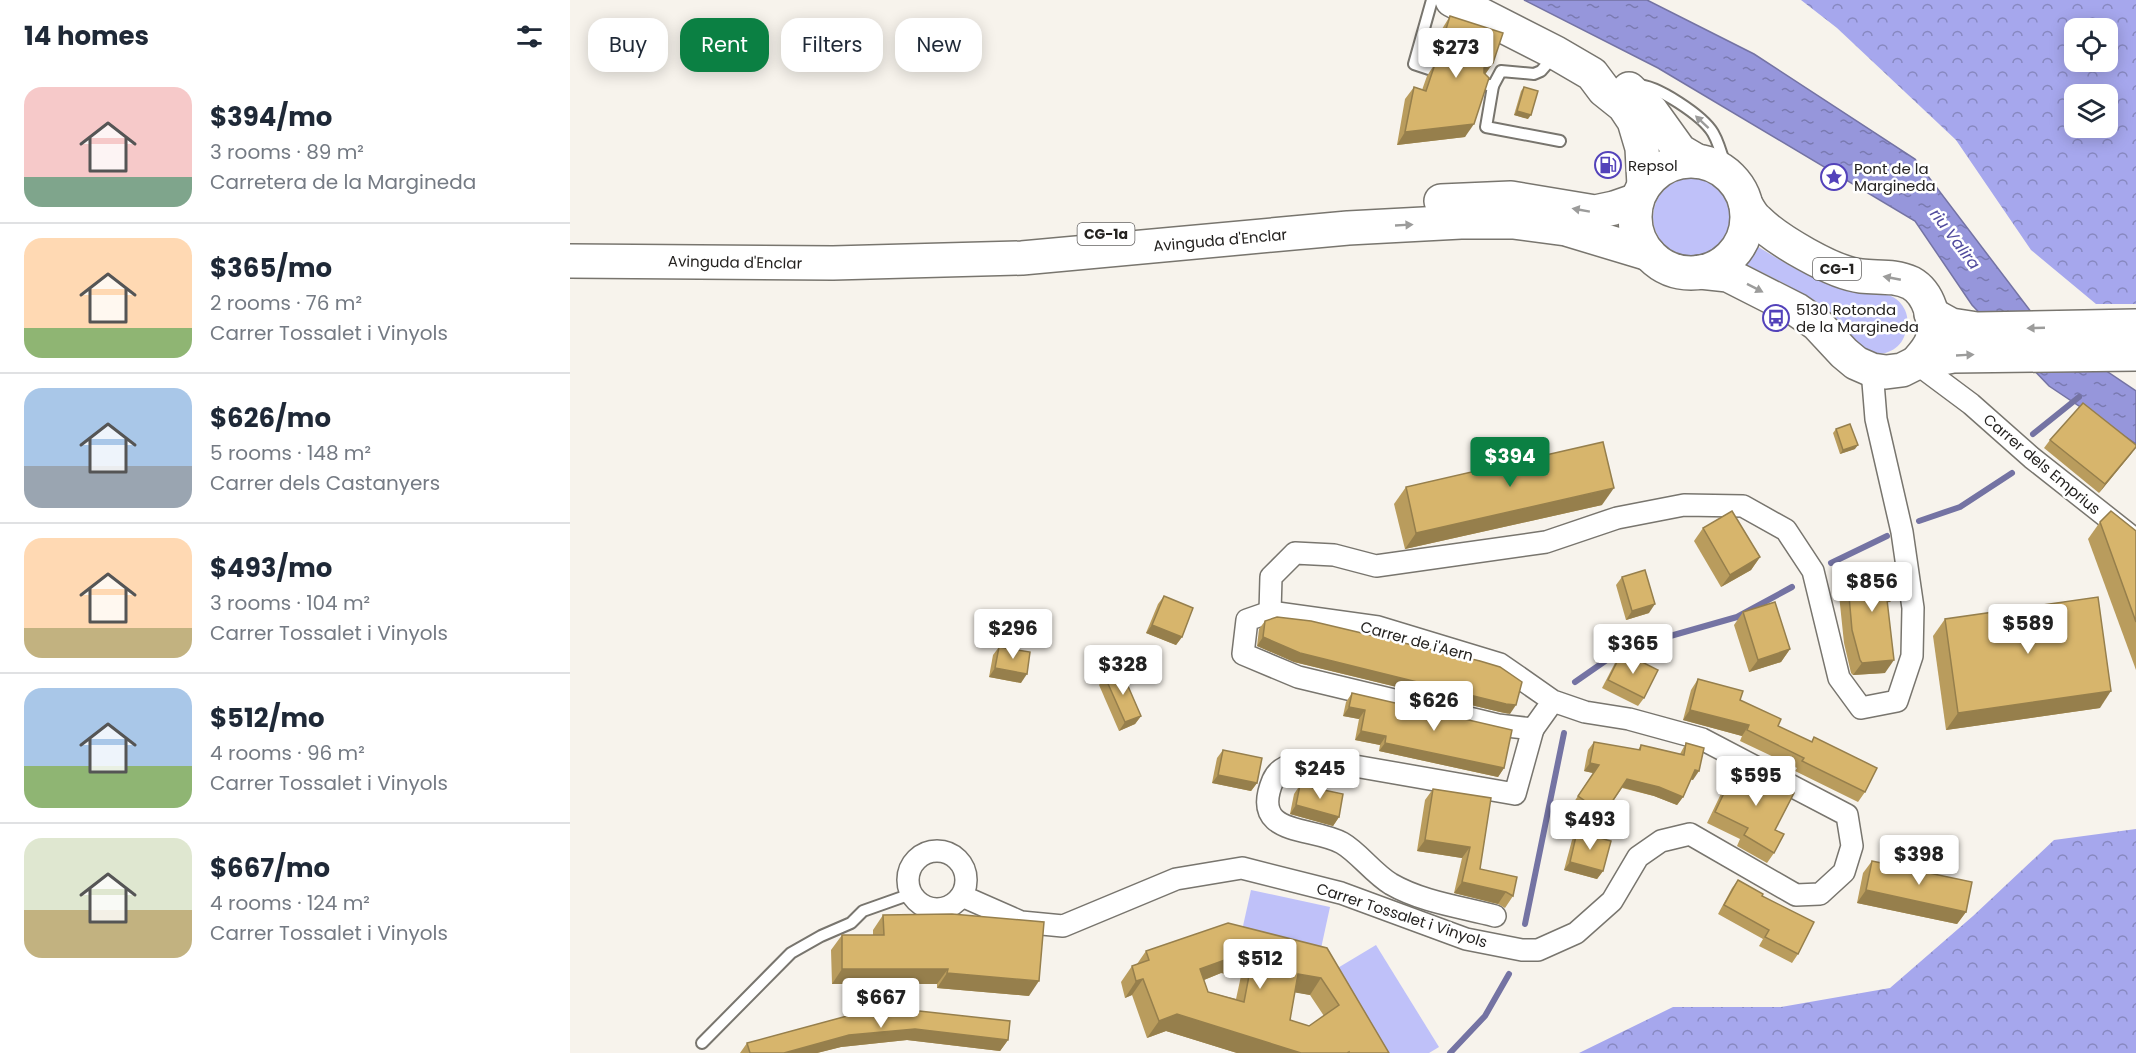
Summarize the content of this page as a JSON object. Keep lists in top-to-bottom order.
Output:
{
  "streets": {
    "main road": ["CG-1a", "Avinguda d'Enclar", "CG-1"],
    "street": ["Carrer dels Emprius", "Carrer de i'Aern", "Carrer Tossalet i Vinyols"]
  },
  "crossings": [
    ["Avinguda d'Enclar", "CG-1"],
    ["Carrer de i'Aern", "Carrer Tossalet i Vinyols"]
  ],
  "water": ["riu Valira"],
  "places": {
    "fuel station": ["Repsol"],
    "place": ["Pont de la Margineda"],
    "bus stop": ["5130 Rotonda de la Margineda"]
  },
  "page": {
    "heading": "14 homes",
    "chip": [
      "Buy",
      "Rent",
      "Filters",
      "New"
    ],
    "price": [
      "$273",
      "$394",
      "$856",
      "$589",
      "$296",
      "$365",
      "$328",
      "$626",
      "$245",
      "$595",
      "$493",
      "$398",
      "$512",
      "$667"
    ],
    "list": [
      {
        "name": "$394/mo",
        "note": "3 rooms · 89 m² · Carretera de la Margineda"
      },
      {
        "name": "$365/mo",
        "note": "2 rooms · 76 m² · Carrer Tossalet i Vinyols"
      },
      {
        "name": "$626/mo",
        "note": "5 rooms · 148 m² · Carrer dels Castanyers"
      },
      {
        "name": "$493/mo",
        "note": "3 rooms · 104 m² · Carrer Tossalet i Vinyols"
      },
      {
        "name": "$512/mo",
        "note": "4 rooms · 96 m² · Carrer Tossalet i Vinyols"
      },
      {
        "name": "$667/mo",
        "note": "4 rooms · 124 m² · Carrer Tossalet i Vinyols"
      }
    ]
  }
}
